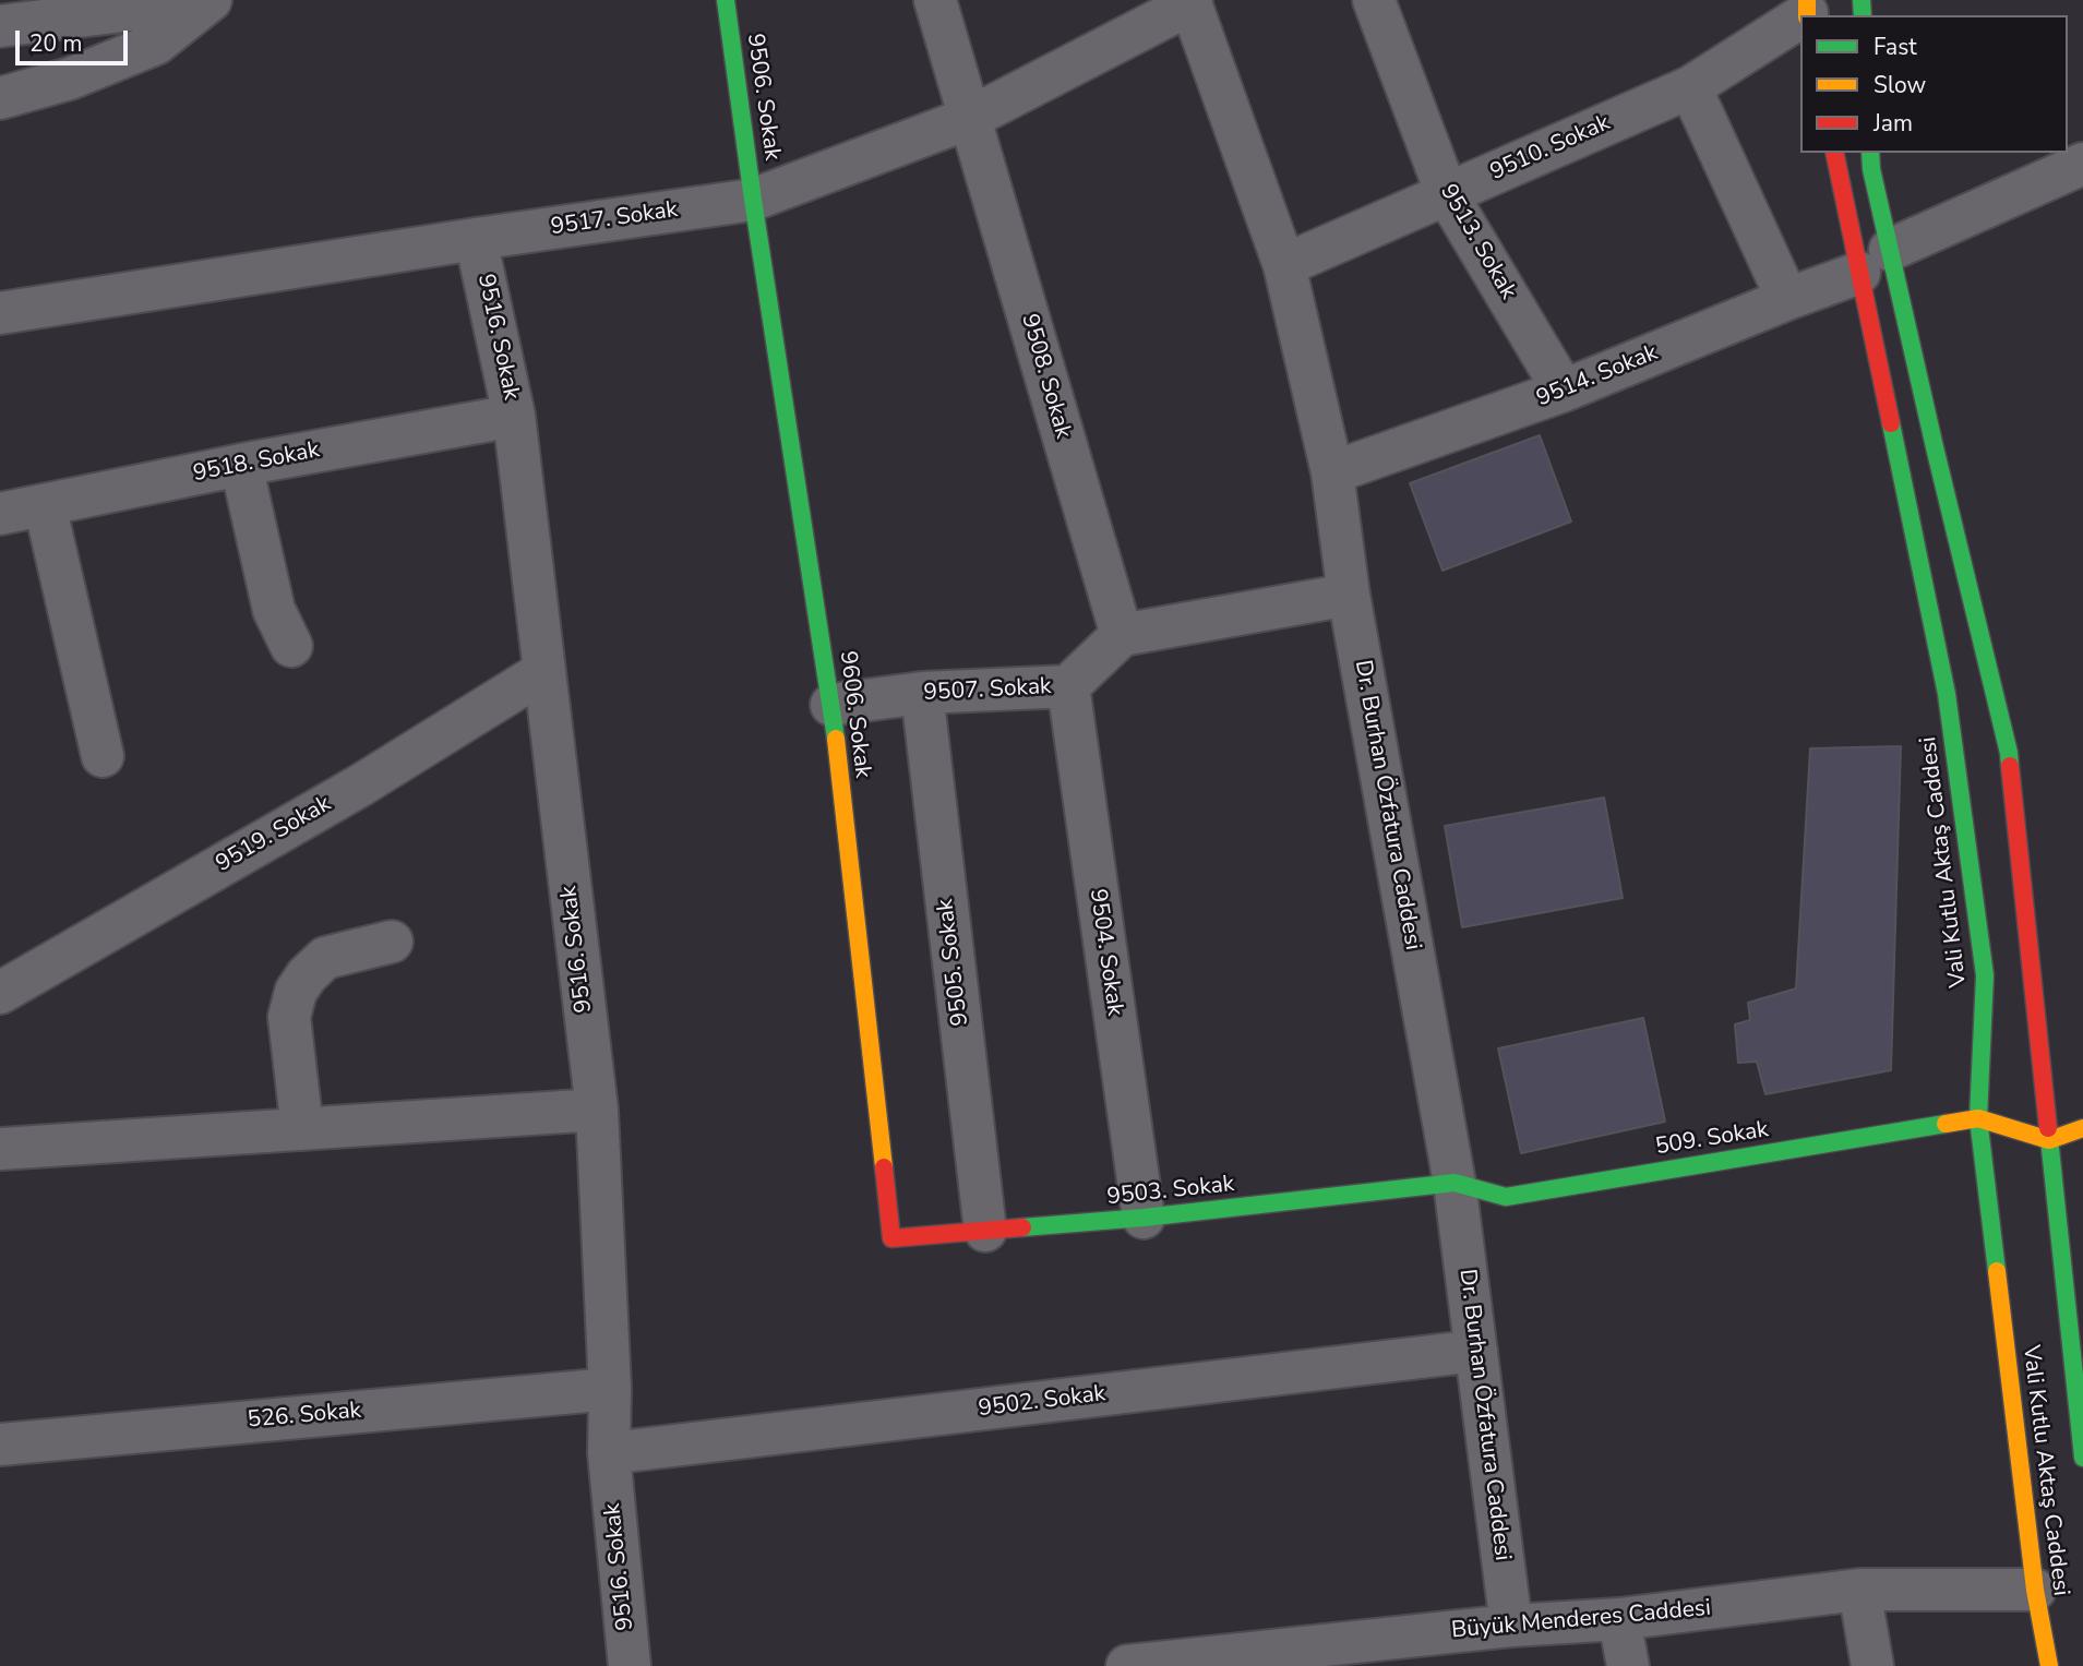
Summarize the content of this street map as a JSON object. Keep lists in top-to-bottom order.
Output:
{
  "streets": {
    "street": [
      "9506. Sokak",
      "9510. Sokak",
      "9517. Sokak",
      "9513. Sokak",
      "9516. Sokak",
      "9508. Sokak",
      "9514. Sokak",
      "9518. Sokak",
      "9507. Sokak",
      "9606. Sokak",
      "Dr. Burhan Özfatura Caddesi",
      "9519. Sokak",
      "Vali Kutlu Aktaş Caddesi",
      "9504. Sokak",
      "9505. Sokak",
      "509. Sokak",
      "9503. Sokak",
      "9502. Sokak",
      "526. Sokak",
      "Büyük Menderes Caddesi"
    ]
  },
  "crossings": [
    ["9506. Sokak", "9517. Sokak"],
    ["9506. Sokak", "9606. Sokak"],
    ["9510. Sokak", "9513. Sokak"],
    ["9510. Sokak", "Dr. Burhan Özfatura Caddesi"],
    ["9517. Sokak", "9516. Sokak"],
    ["9517. Sokak", "9508. Sokak"],
    ["9517. Sokak", "9606. Sokak"],
    ["9517. Sokak", "Dr. Burhan Özfatura Caddesi"],
    ["9513. Sokak", "9514. Sokak"],
    ["9516. Sokak", "9518. Sokak"],
    ["9516. Sokak", "9519. Sokak"],
    ["9516. Sokak", "9502. Sokak"],
    ["9516. Sokak", "526. Sokak"],
    ["9508. Sokak", "9507. Sokak"],
    ["9514. Sokak", "Dr. Burhan Özfatura Caddesi"],
    ["9514. Sokak", "Vali Kutlu Aktaş Caddesi"],
    ["9507. Sokak", "9606. Sokak"],
    ["9507. Sokak", "9504. Sokak"],
    ["9507. Sokak", "9505. Sokak"],
    ["9606. Sokak", "9503. Sokak"],
    ["Dr. Burhan Özfatura Caddesi", "509. Sokak"],
    ["Dr. Burhan Özfatura Caddesi", "9503. Sokak"],
    ["Dr. Burhan Özfatura Caddesi", "9502. Sokak"],
    ["Dr. Burhan Özfatura Caddesi", "Büyük Menderes Caddesi"],
    ["Vali Kutlu Aktaş Caddesi", "509. Sokak"],
    ["Vali Kutlu Aktaş Caddesi", "Büyük Menderes Caddesi"],
    ["9504. Sokak", "9503. Sokak"],
    ["9505. Sokak", "9503. Sokak"],
    ["509. Sokak", "9503. Sokak"]
  ],
  "legend": ["Fast", "Slow", "Jam"],
  "scale_bar": "20 m"
}
